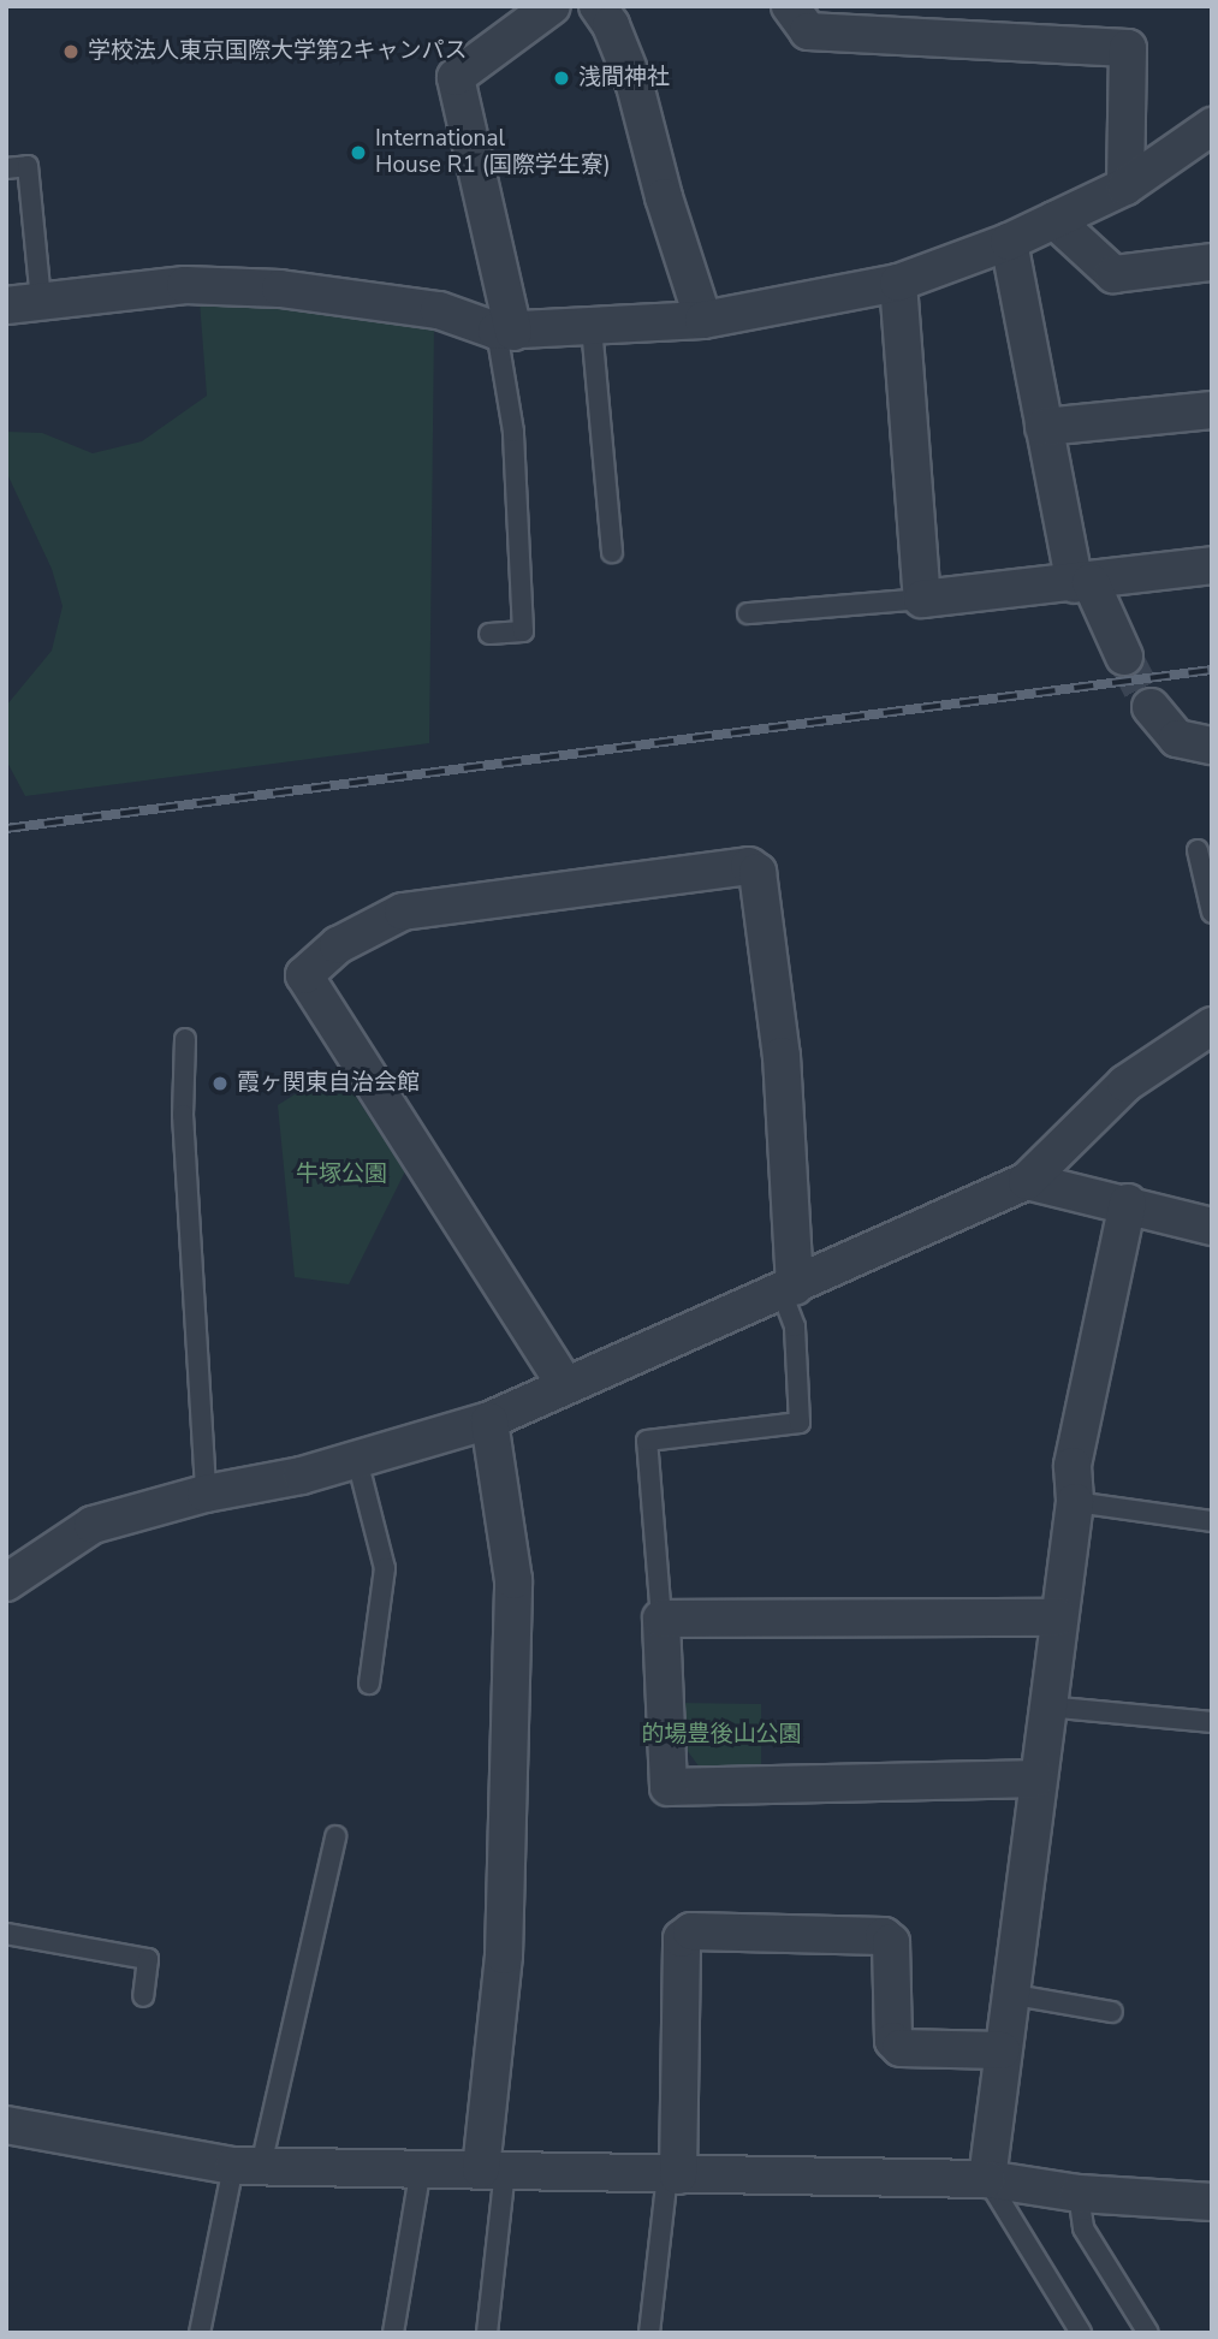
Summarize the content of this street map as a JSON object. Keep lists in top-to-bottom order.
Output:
{
  "parks": ["牛塚公園", "的場豊後山公園"],
  "places": [
    "学校法人東京国際大学第2キャンパス",
    "浅間神社",
    "International House R1 (国際学生寮)",
    "霞ヶ関東自治会館"
  ]
}
